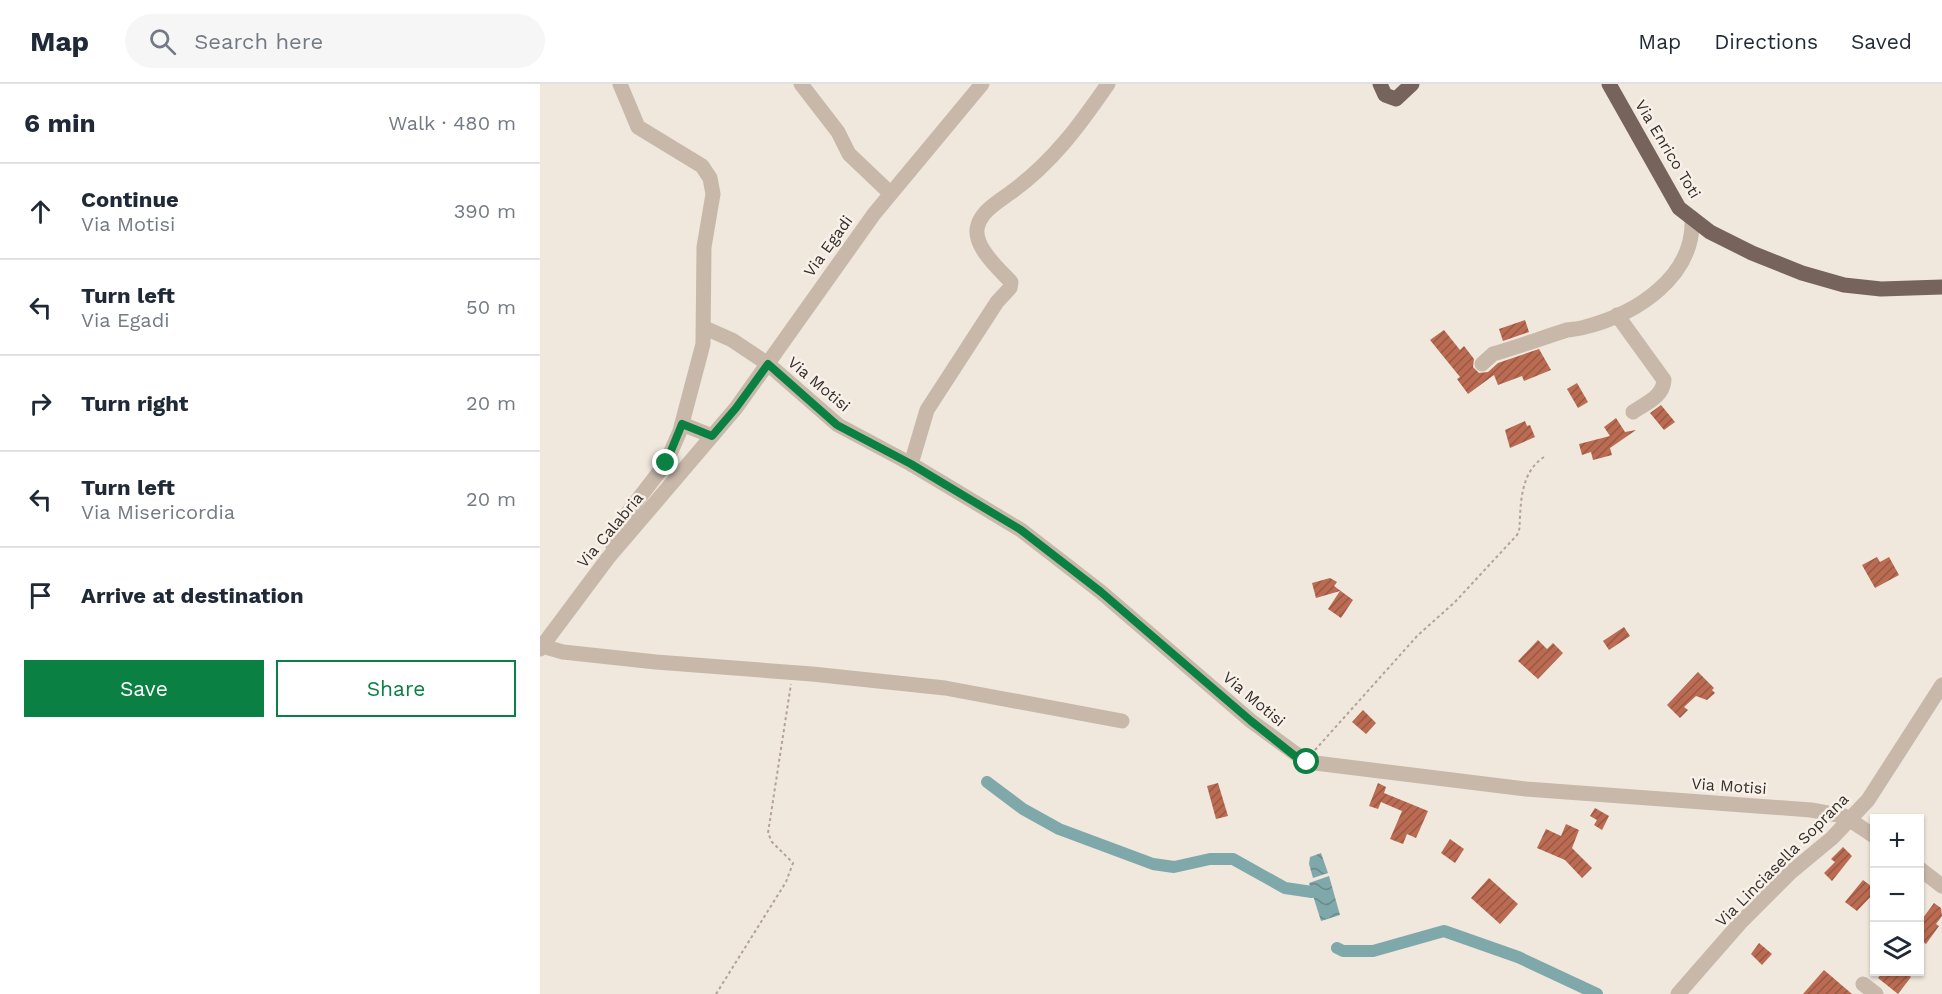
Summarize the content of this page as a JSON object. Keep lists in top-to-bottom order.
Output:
{
  "streets": {
    "main road": ["Via Enrico Toti"],
    "street": [
      "Via Egadi",
      "Via Motisi",
      "Via Calabria",
      "Via Linciasella Soprana"
    ]
  },
  "crossings": [
    ["Via Egadi", "Via Motisi"],
    ["Via Egadi", "Via Calabria"],
    ["Via Motisi", "Via Linciasella Soprana"]
  ],
  "page": {
    "header": "Map",
    "search": "Search here",
    "nav": ["Map", "Directions", "Saved"],
    "heading": ["6 min", "Walk · 480 m"],
    "list": [
      ["Continue", "Via Motisi", "390 m"],
      ["Turn left", "Via Egadi", "50 m"],
      ["Turn right", "20 m"],
      ["Turn left", "Via Misericordia", "20 m"],
      "Arrive at destination"
    ],
    "buttons": ["Save", "Share"],
    "map_buttons": ["+", "−"]
  }
}
